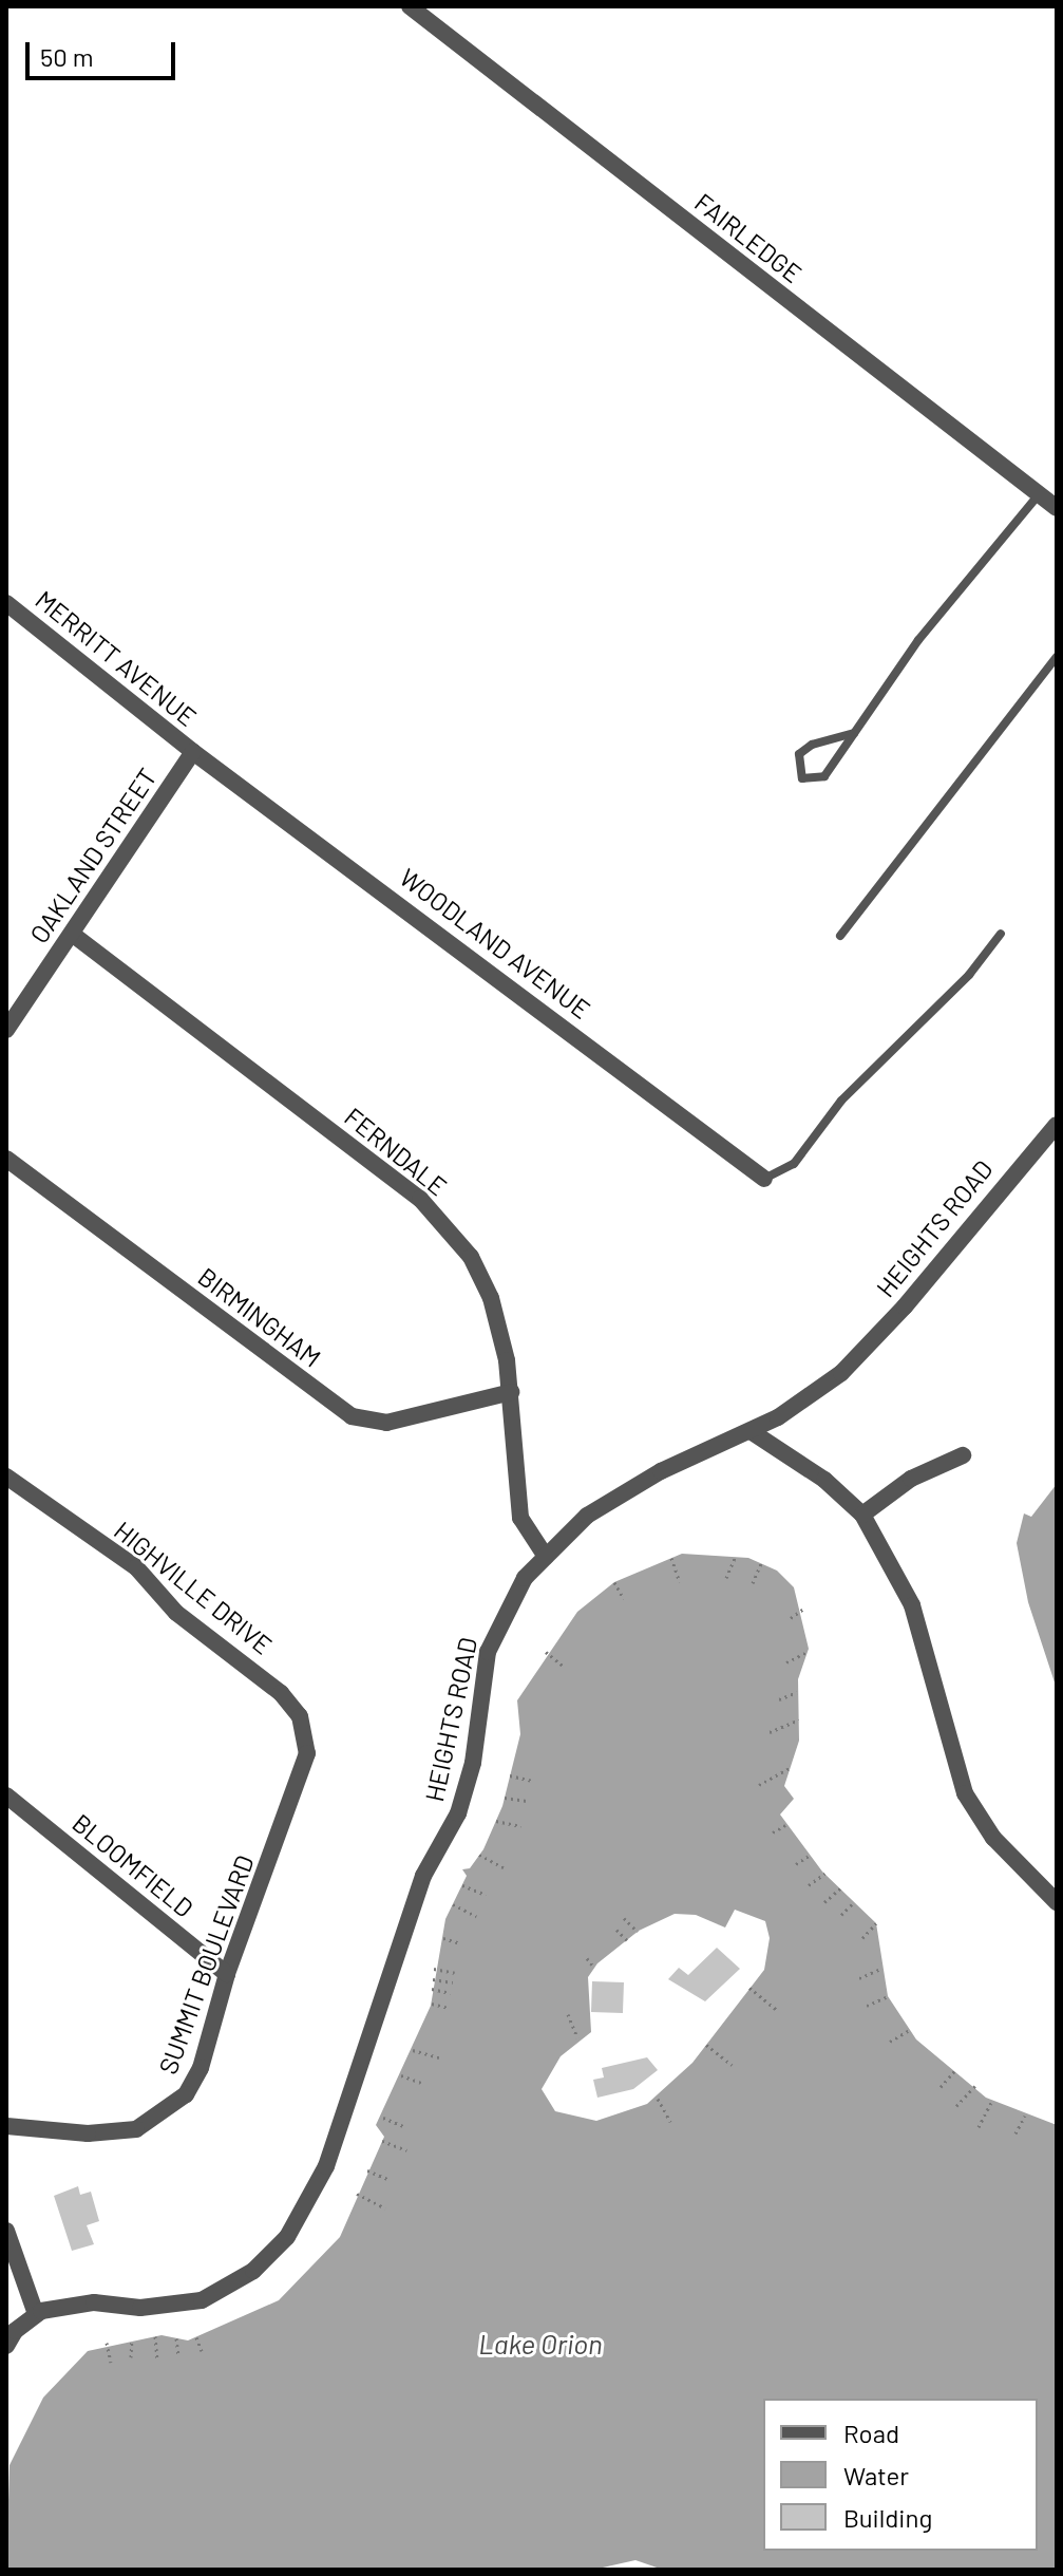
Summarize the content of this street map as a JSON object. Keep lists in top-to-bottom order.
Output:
{
  "streets": {
    "street": [
      "FAIRLEDGE",
      "MERRITT AVENUE",
      "OAKLAND STREET",
      "WOODLAND AVENUE",
      "FERNDALE",
      "HEIGHTS ROAD",
      "BIRMINGHAM",
      "HIGHVILLE DRIVE",
      "BLOOMFIELD",
      "SUMMIT BOULEVARD"
    ]
  },
  "crossings": [
    ["MERRITT AVENUE", "OAKLAND STREET"],
    ["MERRITT AVENUE", "WOODLAND AVENUE"],
    ["OAKLAND STREET", "WOODLAND AVENUE"],
    ["OAKLAND STREET", "FERNDALE"],
    ["FERNDALE", "HEIGHTS ROAD"],
    ["FERNDALE", "BIRMINGHAM"],
    ["HIGHVILLE DRIVE", "SUMMIT BOULEVARD"],
    ["BLOOMFIELD", "SUMMIT BOULEVARD"]
  ],
  "water": ["Lake Orion"],
  "legend": ["Road", "Water", "Building"],
  "scale_bar": "50 m"
}
